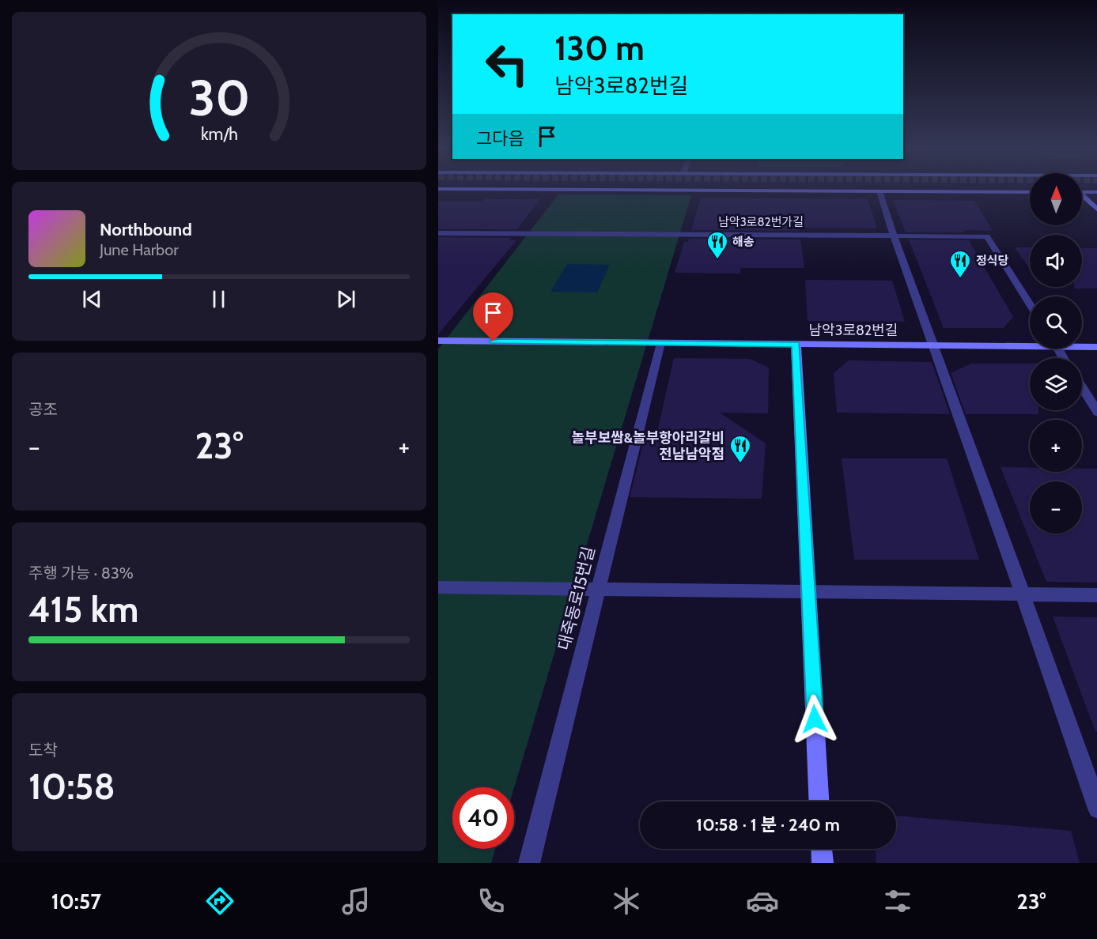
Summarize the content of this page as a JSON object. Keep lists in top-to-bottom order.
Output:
{
  "streets": {
    "street": ["남악3로82번가길", "남악3로82번길", "대죽동로15번길"]
  },
  "crossings": [
    ["남악3로82번길", "대죽동로15번길"]
  ],
  "places": {
    "restaurant": ["해송", "정식당", "놀부보쌈&놀부항아리갈비 전남남악점"]
  },
  "north": "top",
  "page": {
    "turn": ["130 m", "남악3로82번길"],
    "then": "그다음",
    "map_buttons": ["+", "−"],
    "song": ["Northbound", "June Harbor"],
    "tile": [
      "공조",
      ["주행 가능 · 83%", "415 km"],
      ["도착", "10:58"]
    ],
    "heat": ["−", "23°", "+"],
    "limit": "40",
    "trip": "10:58 · 1 분 · 240 m",
    "tabs": ["10:57", "23°"],
    "gauge": ["30", "km/h"]
  }
}
